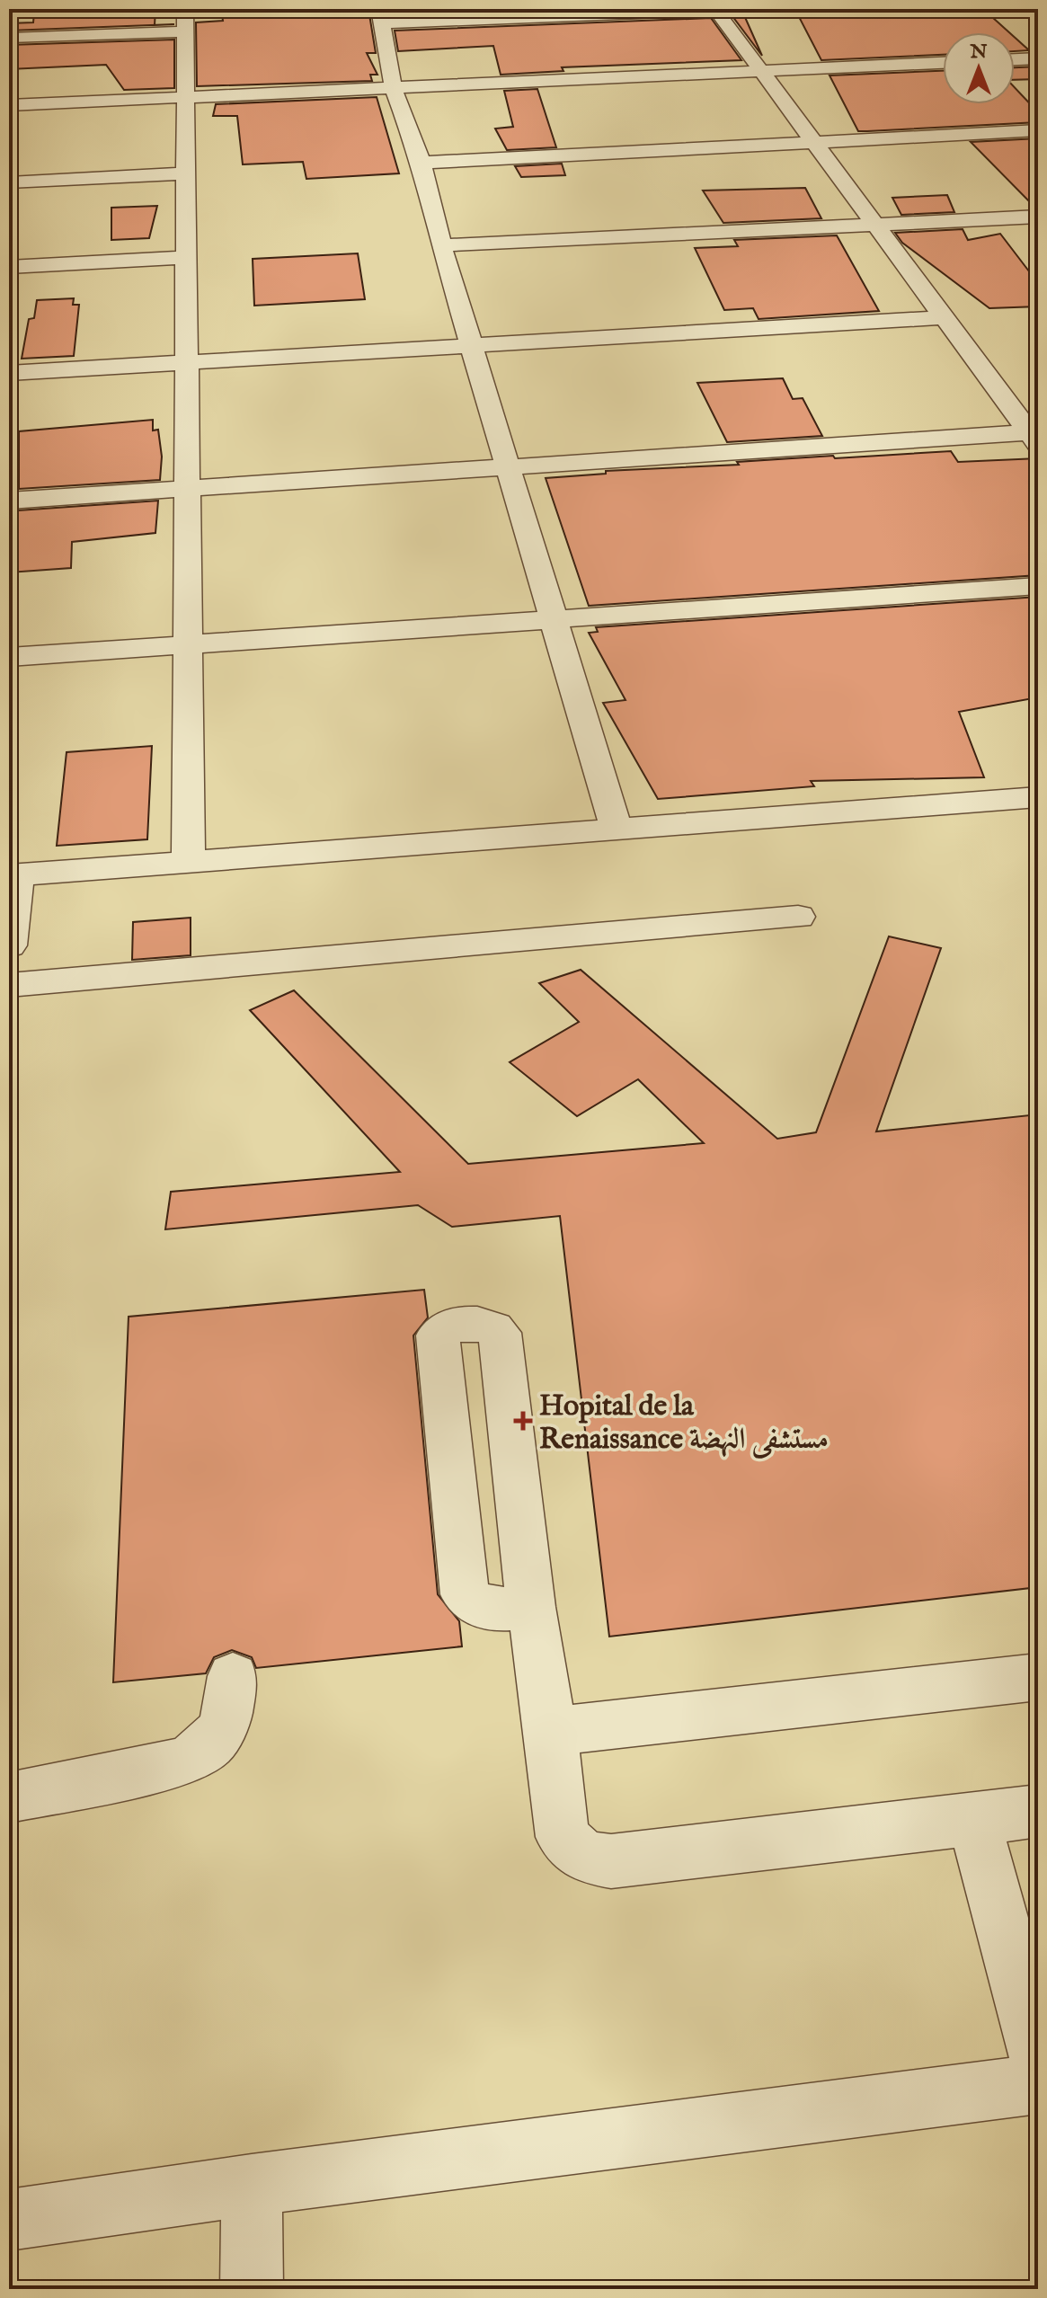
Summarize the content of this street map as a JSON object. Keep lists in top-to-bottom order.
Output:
{
  "places": {
    "health": ["Hopital de la Renaissance مستشفى النهضة"]
  },
  "north": "top"
}
